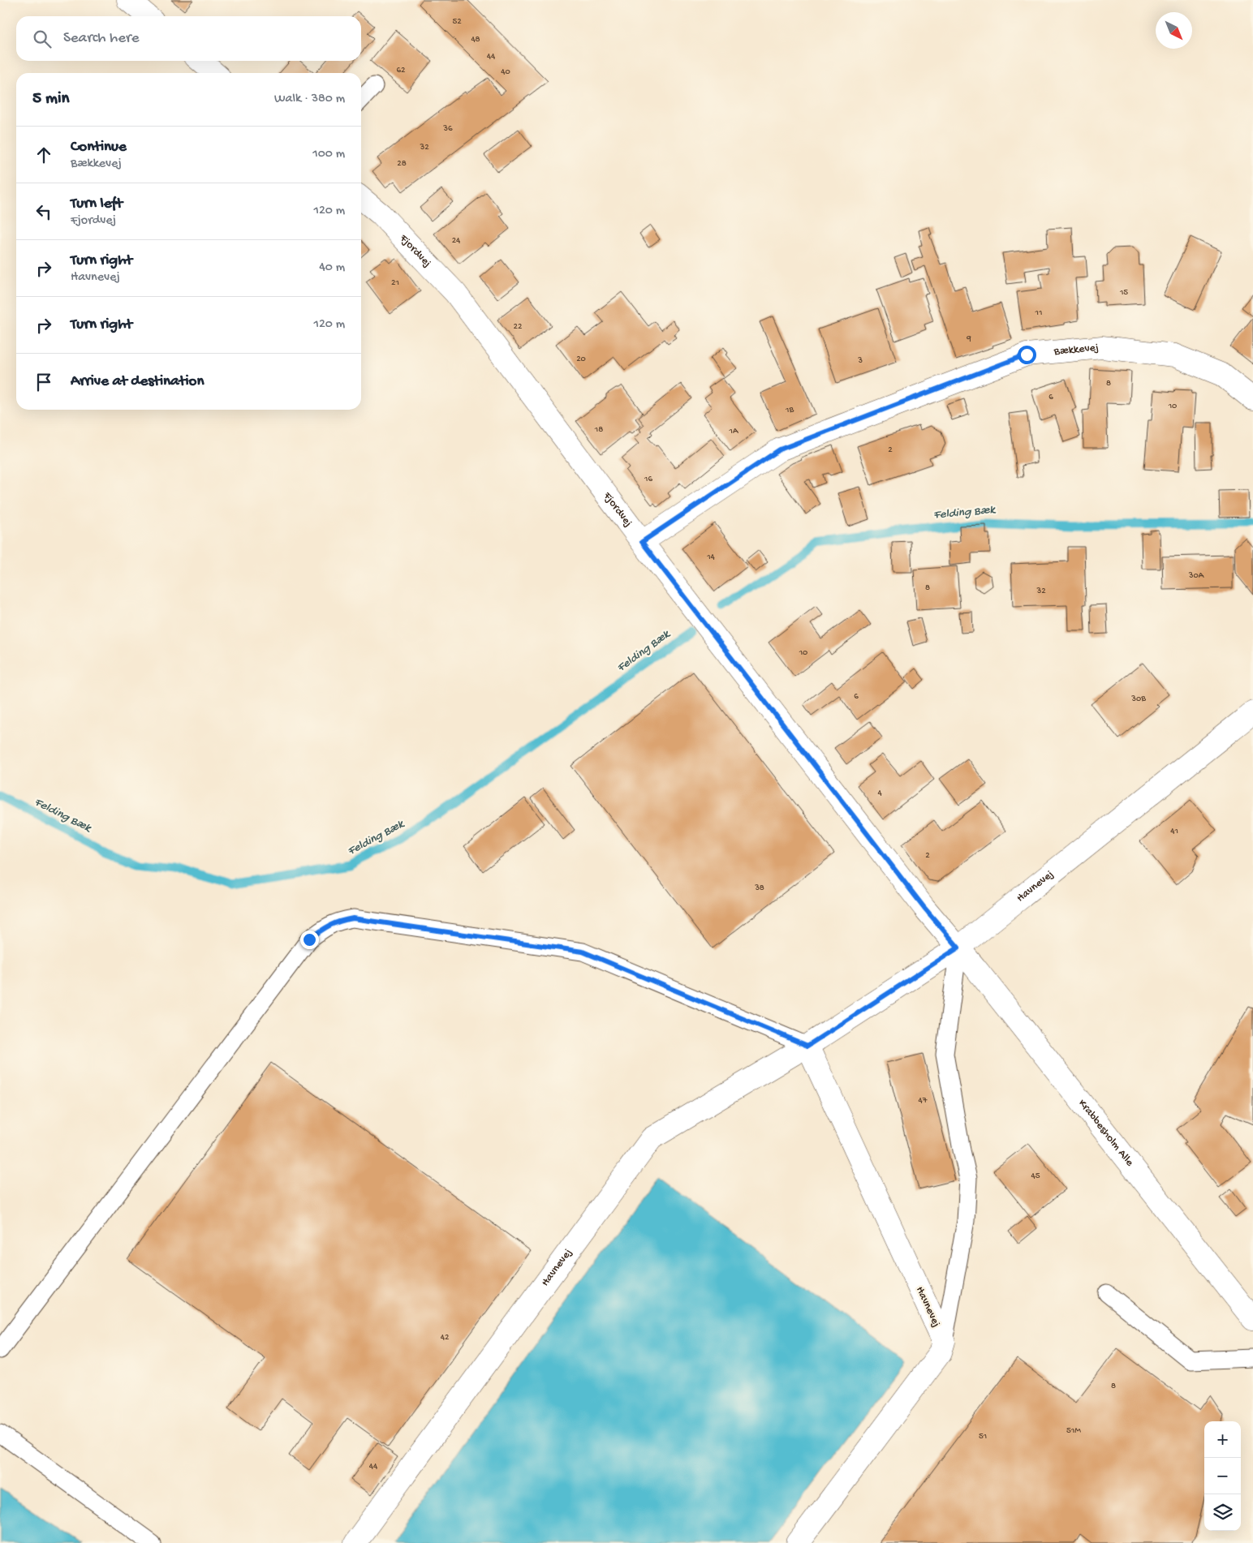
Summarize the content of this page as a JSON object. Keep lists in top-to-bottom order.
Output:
{
  "streets": {
    "street": [
      "Fjordvej",
      "Bækkevej",
      "Havnevej",
      "Krabbesholm Alle"
    ]
  },
  "crossings": [
    ["Fjordvej", "Bækkevej"],
    ["Fjordvej", "Havnevej"],
    ["Fjordvej", "Krabbesholm Alle"],
    ["Havnevej", "Krabbesholm Alle"]
  ],
  "water": ["Felding Bæk"],
  "house_numbers": [
    "52",
    "48",
    "44",
    "62",
    "40",
    "36",
    "32",
    "28",
    "24",
    "21",
    "15",
    "11",
    "22",
    "9",
    "20",
    "3",
    "8",
    "6",
    "10",
    "1B",
    "18",
    "1A",
    "2",
    "16",
    "14",
    "30A",
    "8",
    "32",
    "10",
    "6",
    "30B",
    "4",
    "41",
    "2",
    "38",
    "47",
    "45",
    "42",
    "8",
    "51M",
    "51",
    "44"
  ],
  "north": "bottom right",
  "page": {
    "search": "Search here",
    "heading": ["5 min", "Walk · 380 m"],
    "list": [
      ["Continue", "Bækkevej", "100 m"],
      ["Turn left", "Fjordvej", "120 m"],
      ["Turn right", "Havnevej", "40 m"],
      ["Turn right", "120 m"],
      "Arrive at destination"
    ],
    "map_buttons": ["+", "−"]
  }
}
